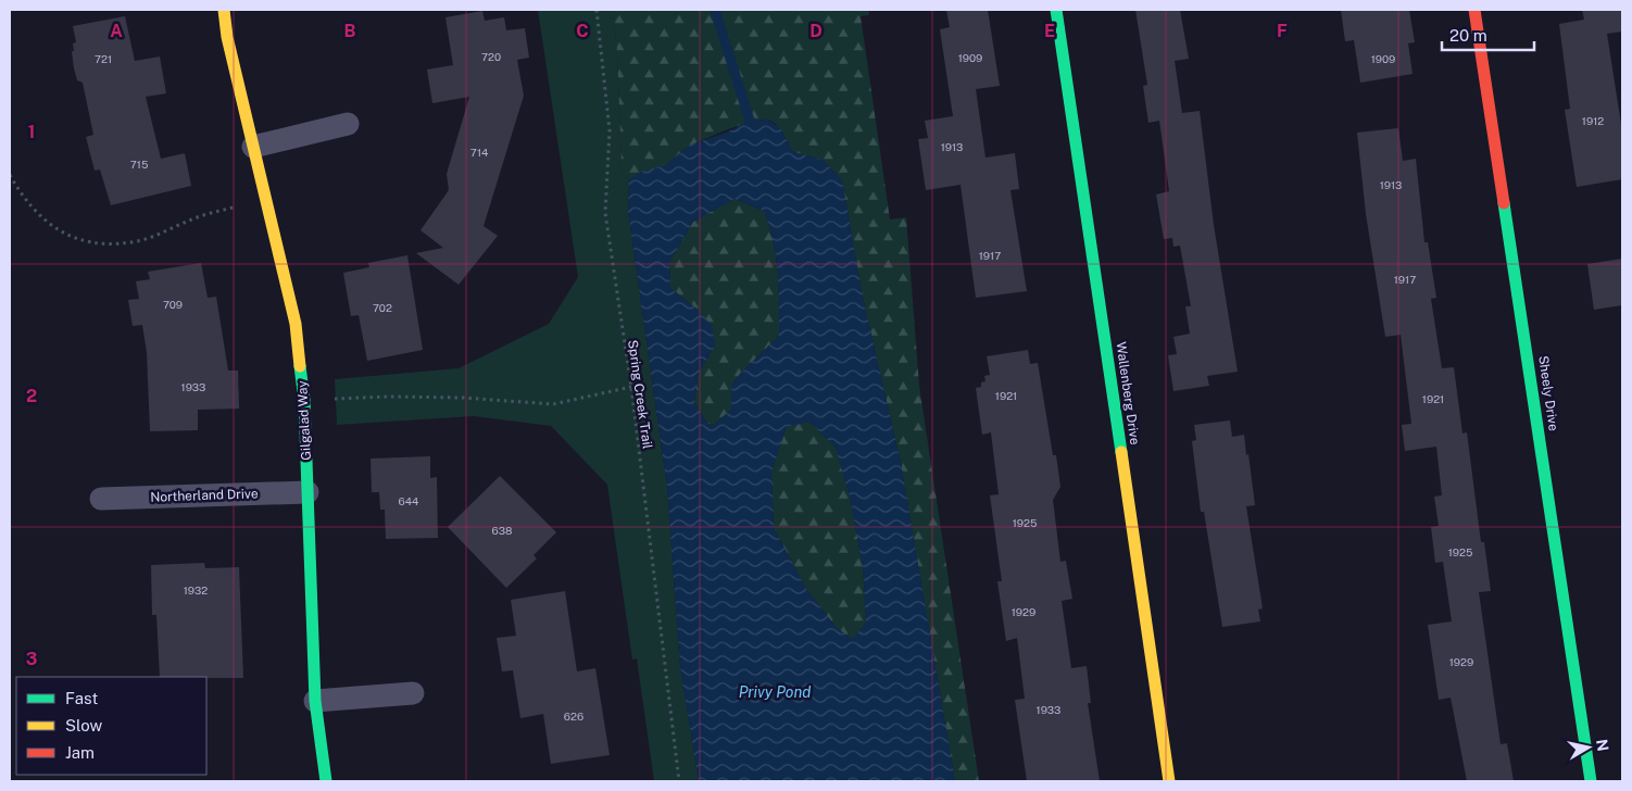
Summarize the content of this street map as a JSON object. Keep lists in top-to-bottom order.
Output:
{
  "streets": {
    "street": [
      "Wallenberg Drive",
      "Sheely Drive",
      "Gilgalad Way",
      "Northerland Drive"
    ],
    "path": ["Spring Creek Trail"]
  },
  "crossings": [
    ["Gilgalad Way", "Northerland Drive"]
  ],
  "water": ["Privy Pond"],
  "house_numbers": [
    "720",
    "1909",
    "721",
    "1909",
    "1912",
    "1913",
    "714",
    "715",
    "1913",
    "1917",
    "1917",
    "709",
    "702",
    "1933",
    "1921",
    "1921",
    "644",
    "1925",
    "638",
    "1925",
    "1932",
    "1929",
    "1929",
    "1933",
    "626"
  ],
  "legend": ["Fast", "Slow", "Jam"],
  "scale_bar": "20 m",
  "north": "right",
  "grid": {
    "columns": [
      "A",
      "B",
      "C",
      "D",
      "E",
      "F"
    ],
    "rows": ["1", "2", "3"]
  }
}
